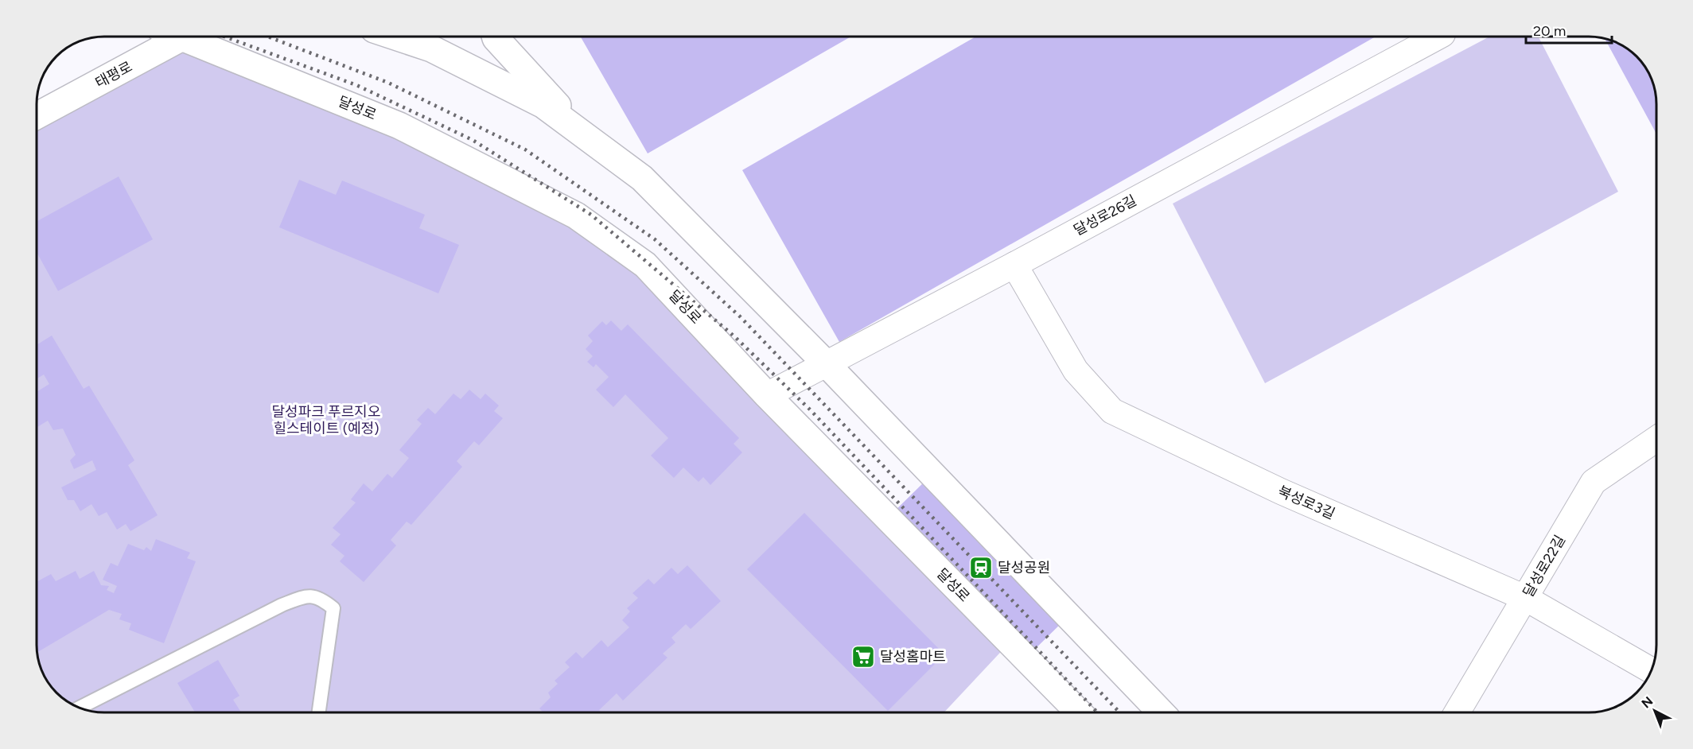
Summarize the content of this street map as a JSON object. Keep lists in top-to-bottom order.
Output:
{
  "streets": {
    "main road": ["태평로", "달성로"],
    "street": ["달성로26길", "북성로3길", "달성로22길"]
  },
  "crossings": [
    ["달성로", "달성로26길"],
    ["달성로26길", "북성로3길"],
    ["북성로3길", "달성로22길"]
  ],
  "parks": ["달성파크 푸르지오 힐스테이트 (예정)"],
  "places": {
    "station": ["달성공원"],
    "supermarket": ["달성홈마트"]
  },
  "scale_bar": "20 m",
  "north": "top left"
}
